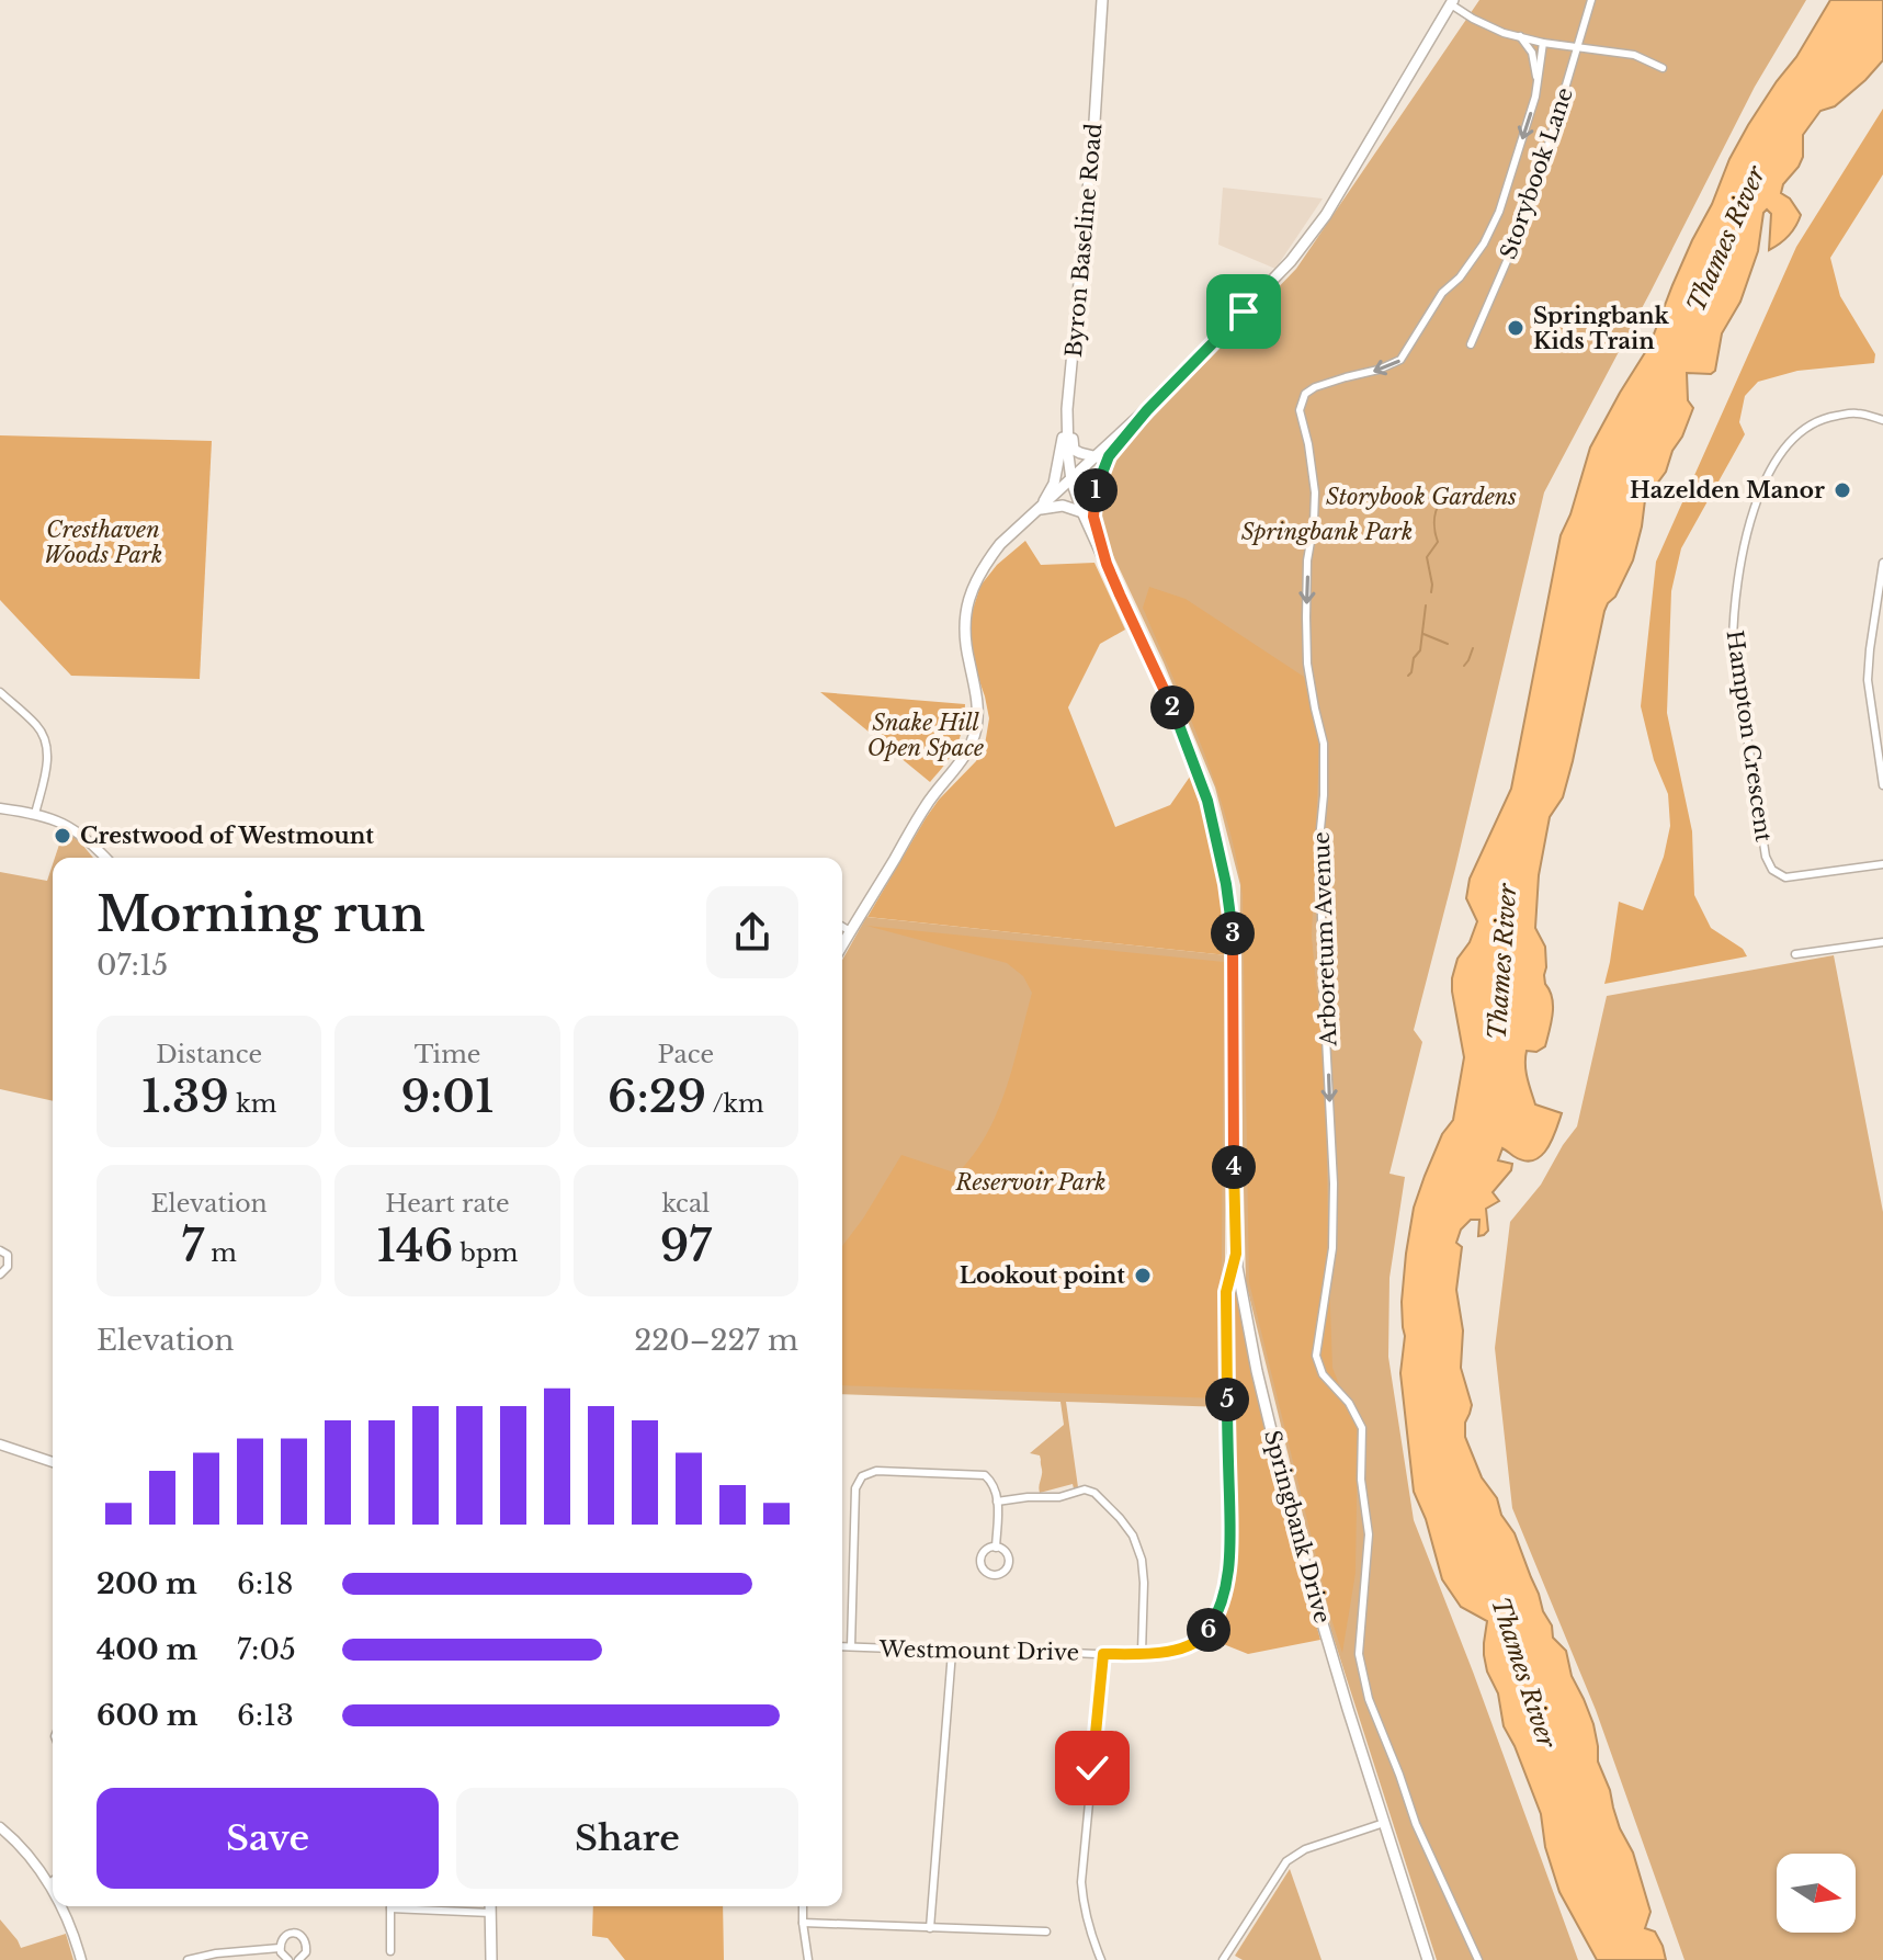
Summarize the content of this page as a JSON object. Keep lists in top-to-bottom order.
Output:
{
  "streets": {
    "main road": ["Byron Baseline Road", "Springbank Drive"],
    "street": [
      "Storybook Lane",
      "Hampton Crescent",
      "Arboretum Avenue",
      "Westmount Drive"
    ]
  },
  "crossings": [
    ["Byron Baseline Road", "Springbank Drive"],
    ["Springbank Drive", "Westmount Drive"]
  ],
  "one_way": ["Arboretum Avenue"],
  "water": ["Thames River"],
  "parks": [
    "Storybook Gardens",
    "Cresthaven Woods Park",
    "Springbank Park",
    "Snake Hill Open Space",
    "Reservoir Park"
  ],
  "places": [
    "Springbank Kids Train",
    "Hazelden Manor",
    "Crestwood of Westmount",
    "Lookout point"
  ],
  "north": "right",
  "page": {
    "pins": [
      "1",
      "2",
      "3",
      "4",
      "5",
      "6"
    ],
    "heading": ["Morning run", "07:15"],
    "stats": [
      ["Distance", "1.39 km"],
      ["Time", "9:01"],
      ["Pace", "6:29 /km"],
      ["Elevation", "7 m"],
      ["Heart rate", "146 bpm"],
      ["kcal", "97"]
    ],
    "chart": ["Elevation", "220–227 m"],
    "list": [
      {
        "name": "200 m",
        "note": "6:18"
      },
      {
        "name": "400 m",
        "note": "7:05"
      },
      {
        "name": "600 m",
        "note": "6:13"
      }
    ],
    "buttons": ["Save", "Share"]
  }
}
